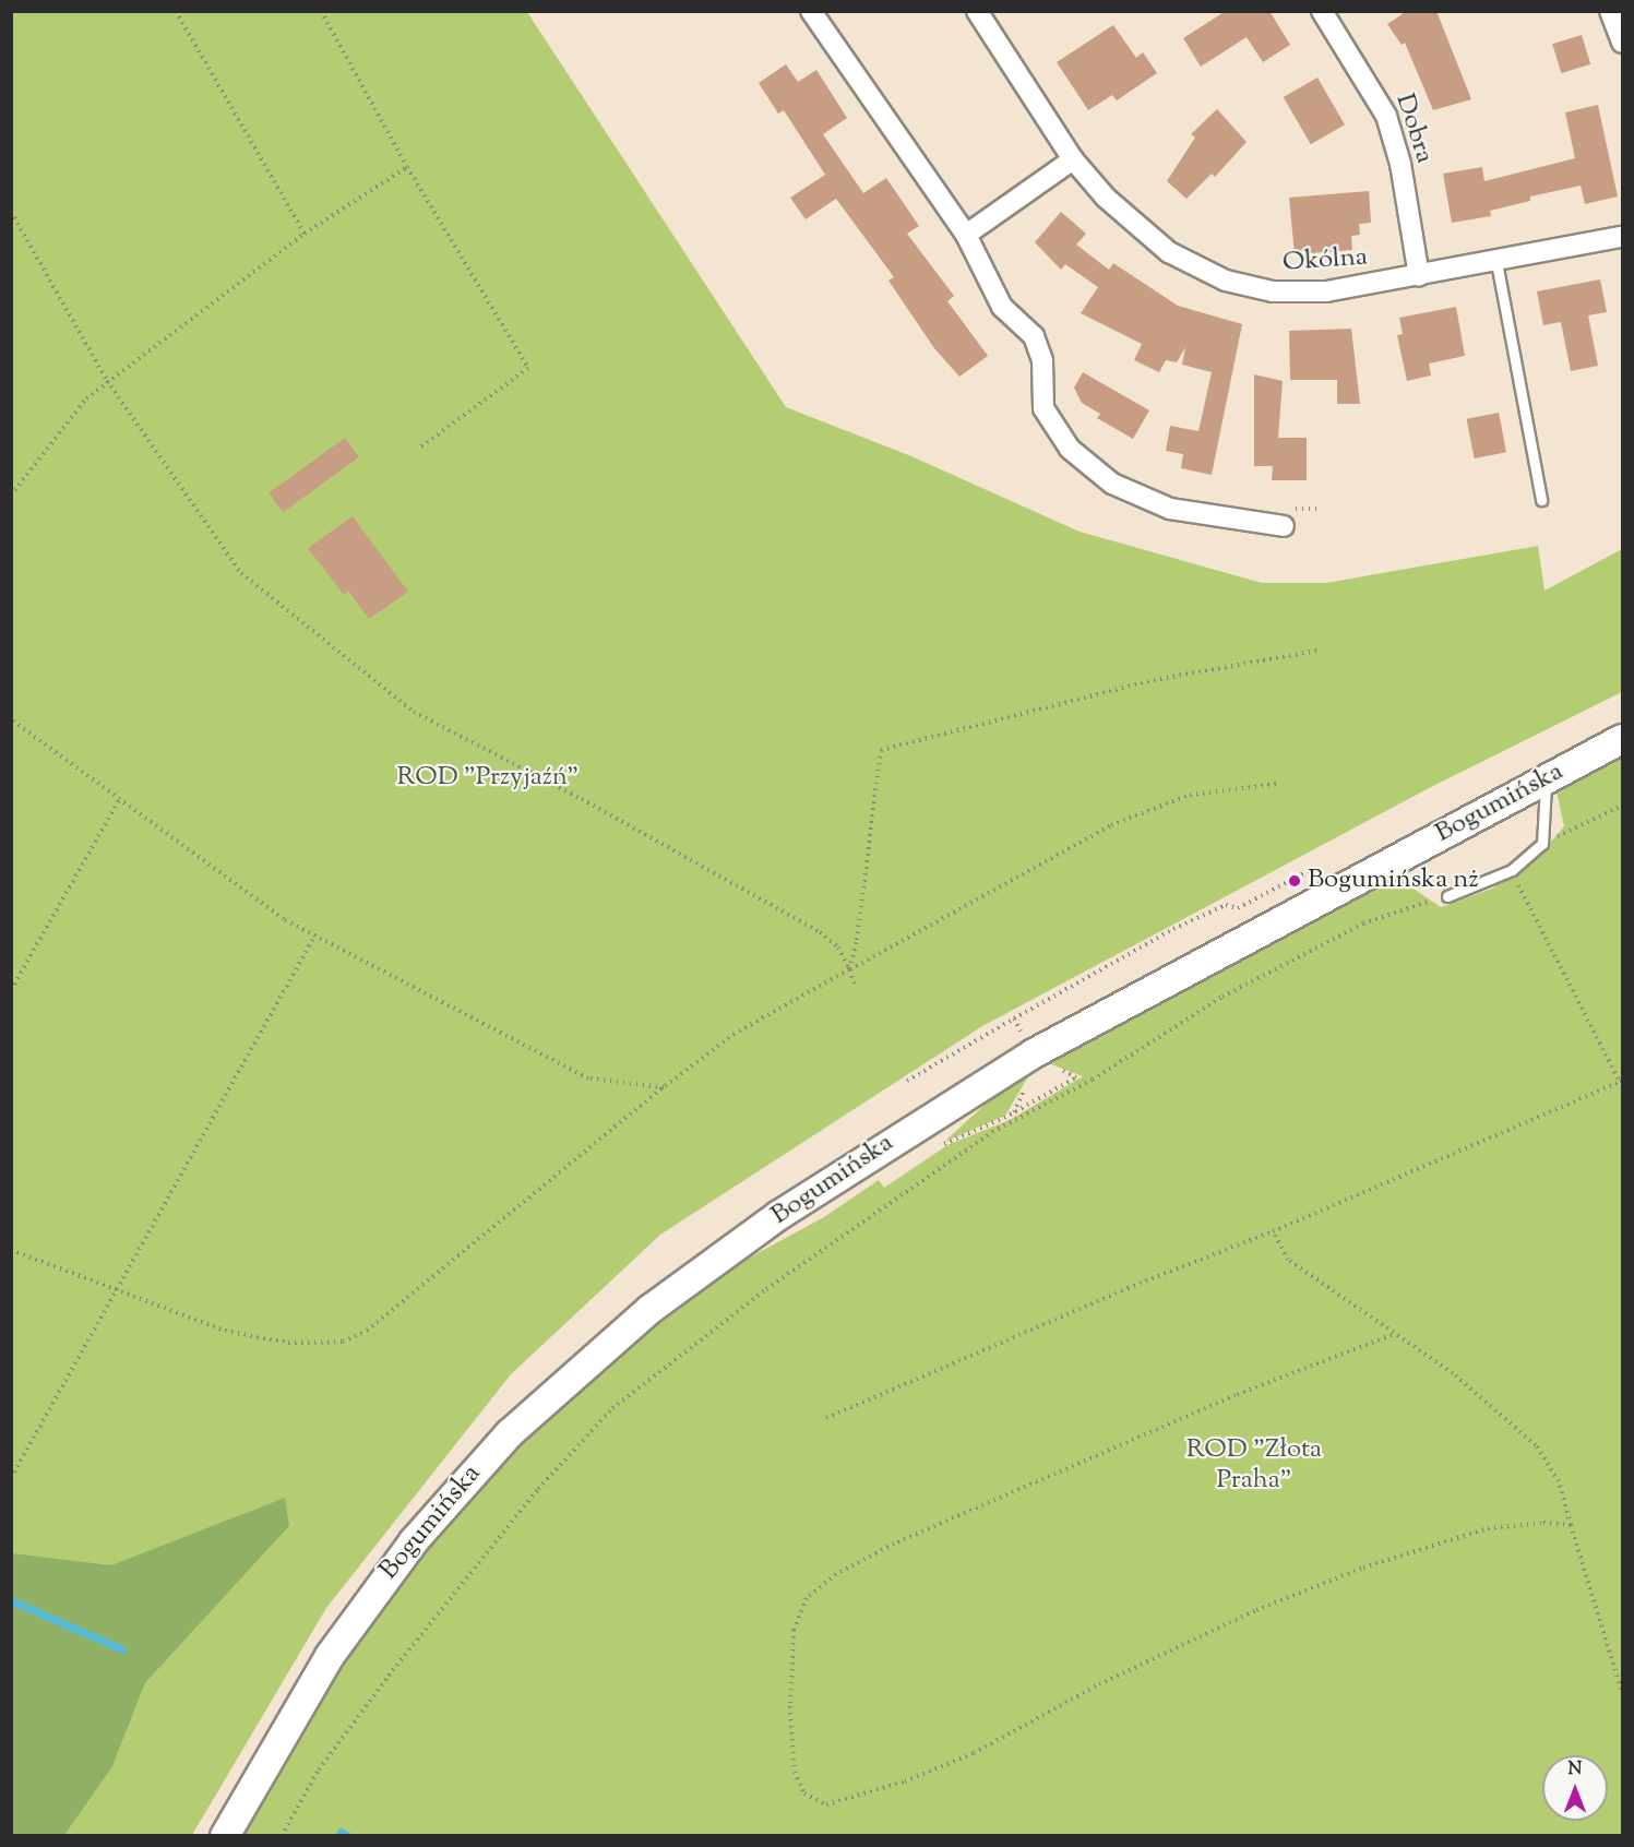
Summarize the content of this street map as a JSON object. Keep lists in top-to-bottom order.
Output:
{
  "streets": {
    "street": ["Dobra", "Okólna", "Bogumińska"]
  },
  "crossings": [
    ["Dobra", "Okólna"]
  ],
  "parks": ["ROD \"Przyjaźń\"", "ROD \"Złota Praha\""],
  "places": ["Bogumińska nż"],
  "north": "top"
}
